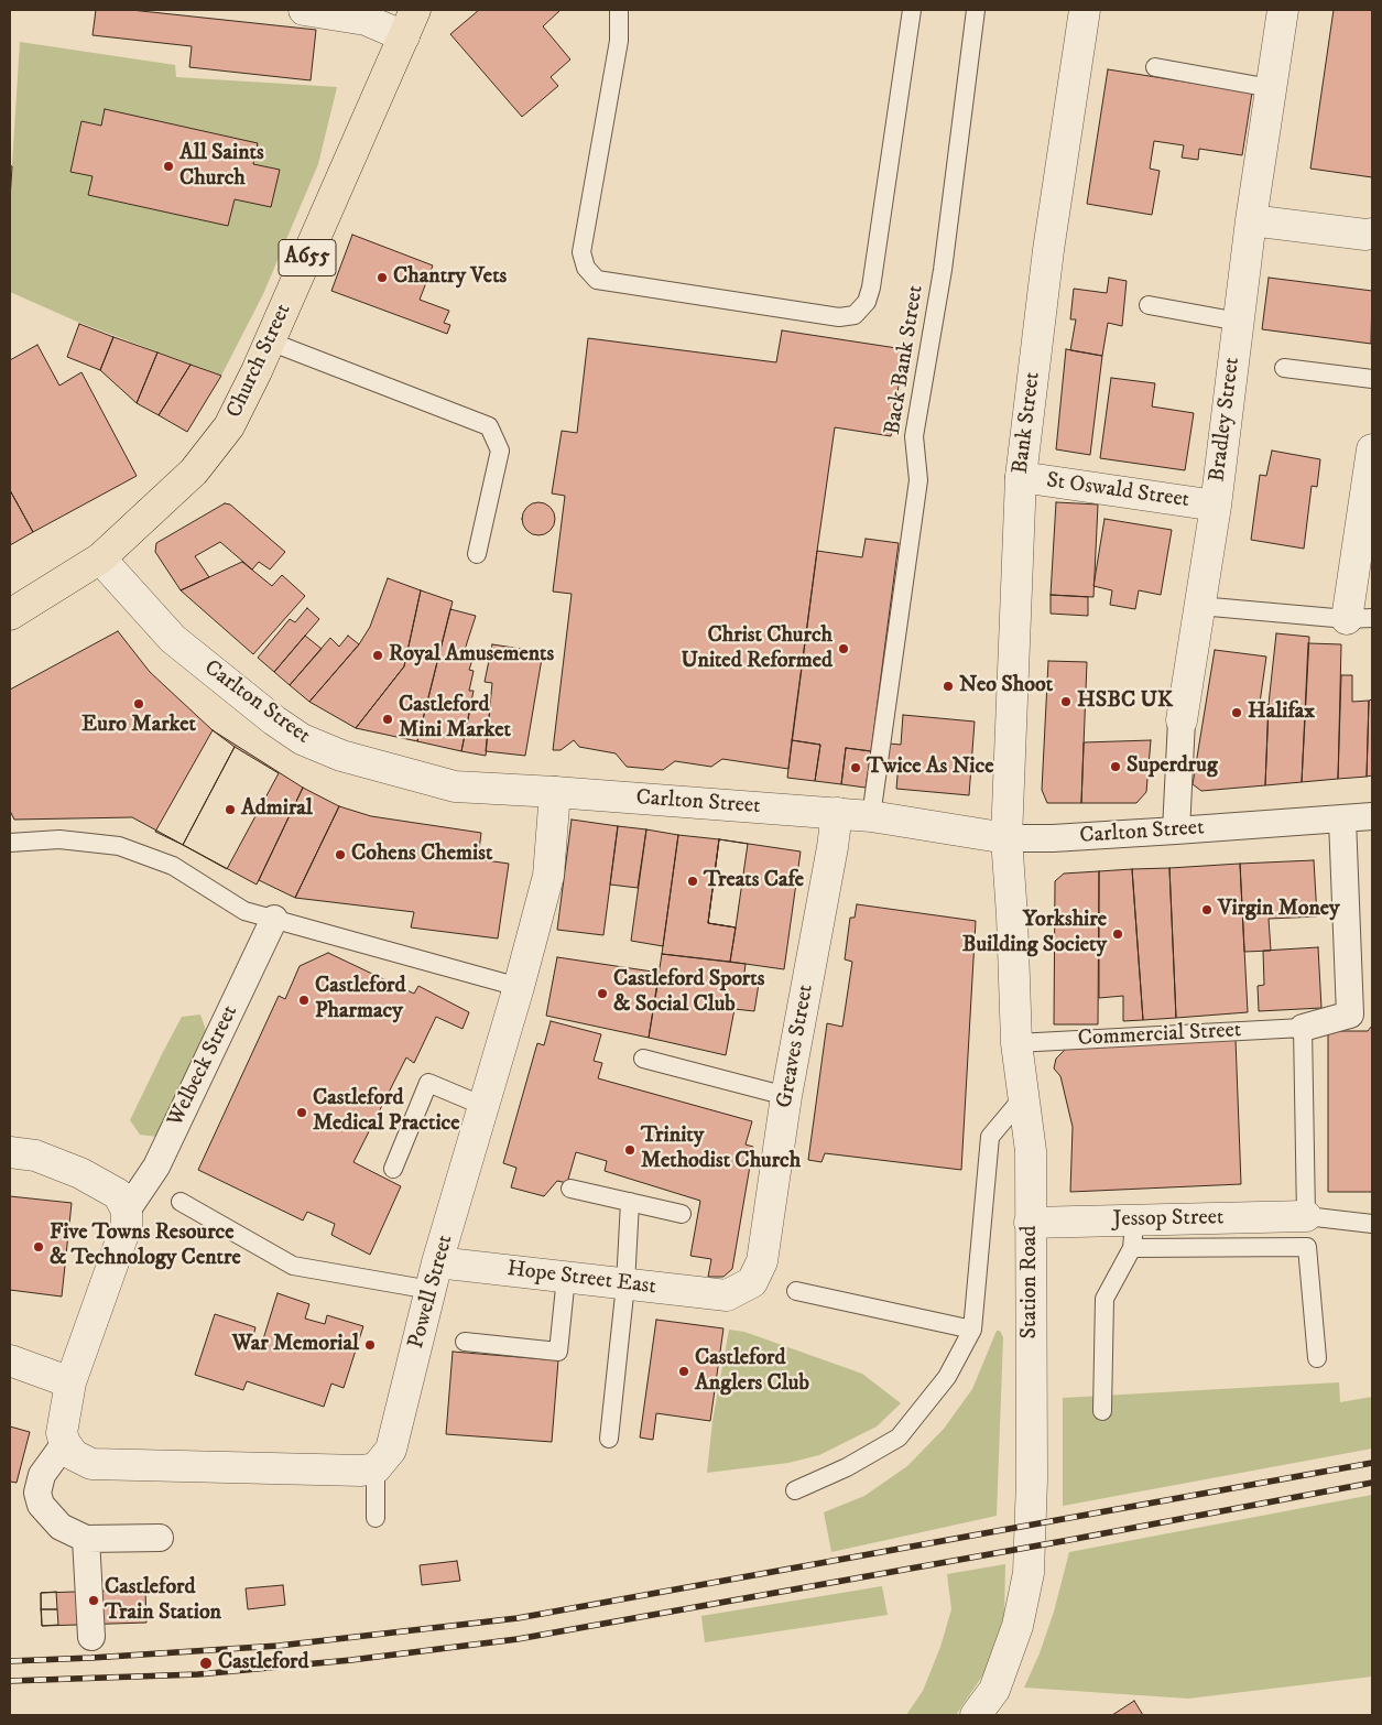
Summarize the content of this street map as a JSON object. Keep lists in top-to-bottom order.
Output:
{
  "streets": {
    "main road": ["A655", "Church Street"],
    "street": [
      "Bradley Street",
      "Bank Street",
      "St Oswald Street",
      "Carlton Street",
      "Commercial Street",
      "Greaves Street",
      "Welbeck Street",
      "Jessop Street",
      "Hope Street East",
      "Station Road",
      "Powell Street"
    ],
    "lane": ["Back Bank Street"]
  },
  "crossings": [
    ["A655", "Church Street"],
    ["A655", "Carlton Street"],
    ["Back Bank Street", "Carlton Street"],
    ["Church Street", "Carlton Street"],
    ["Bradley Street", "St Oswald Street"],
    ["Bradley Street", "Carlton Street"],
    ["Bank Street", "St Oswald Street"],
    ["Bank Street", "Carlton Street"],
    ["Bank Street", "Station Road"],
    ["Carlton Street", "Commercial Street"],
    ["Carlton Street", "Greaves Street"],
    ["Carlton Street", "Station Road"],
    ["Carlton Street", "Powell Street"],
    ["Commercial Street", "Station Road"],
    ["Greaves Street", "Hope Street East"],
    ["Jessop Street", "Station Road"],
    ["Hope Street East", "Powell Street"]
  ],
  "places": [
    "All Saints Church",
    "Chantry Vets",
    "Christ Church United Reformed",
    "Royal Amusements",
    "Neo Shoot",
    "HSBC UK",
    "Euro Market",
    "Halifax",
    "Castleford Mini Market",
    "Superdrug",
    "Twice As Nice",
    "Admiral",
    "Cohens Chemist",
    "Treats Cafe",
    "Virgin Money",
    "Yorkshire Building Society",
    "Castleford Sports & Social Club",
    "Castleford Pharmacy",
    "Castleford Medical Practice",
    "Trinity Methodist Church",
    "Five Towns Resource & Technology Centre",
    "War Memorial",
    "Castleford Anglers Club",
    "Castleford Train Station",
    "Castleford"
  ]
}
